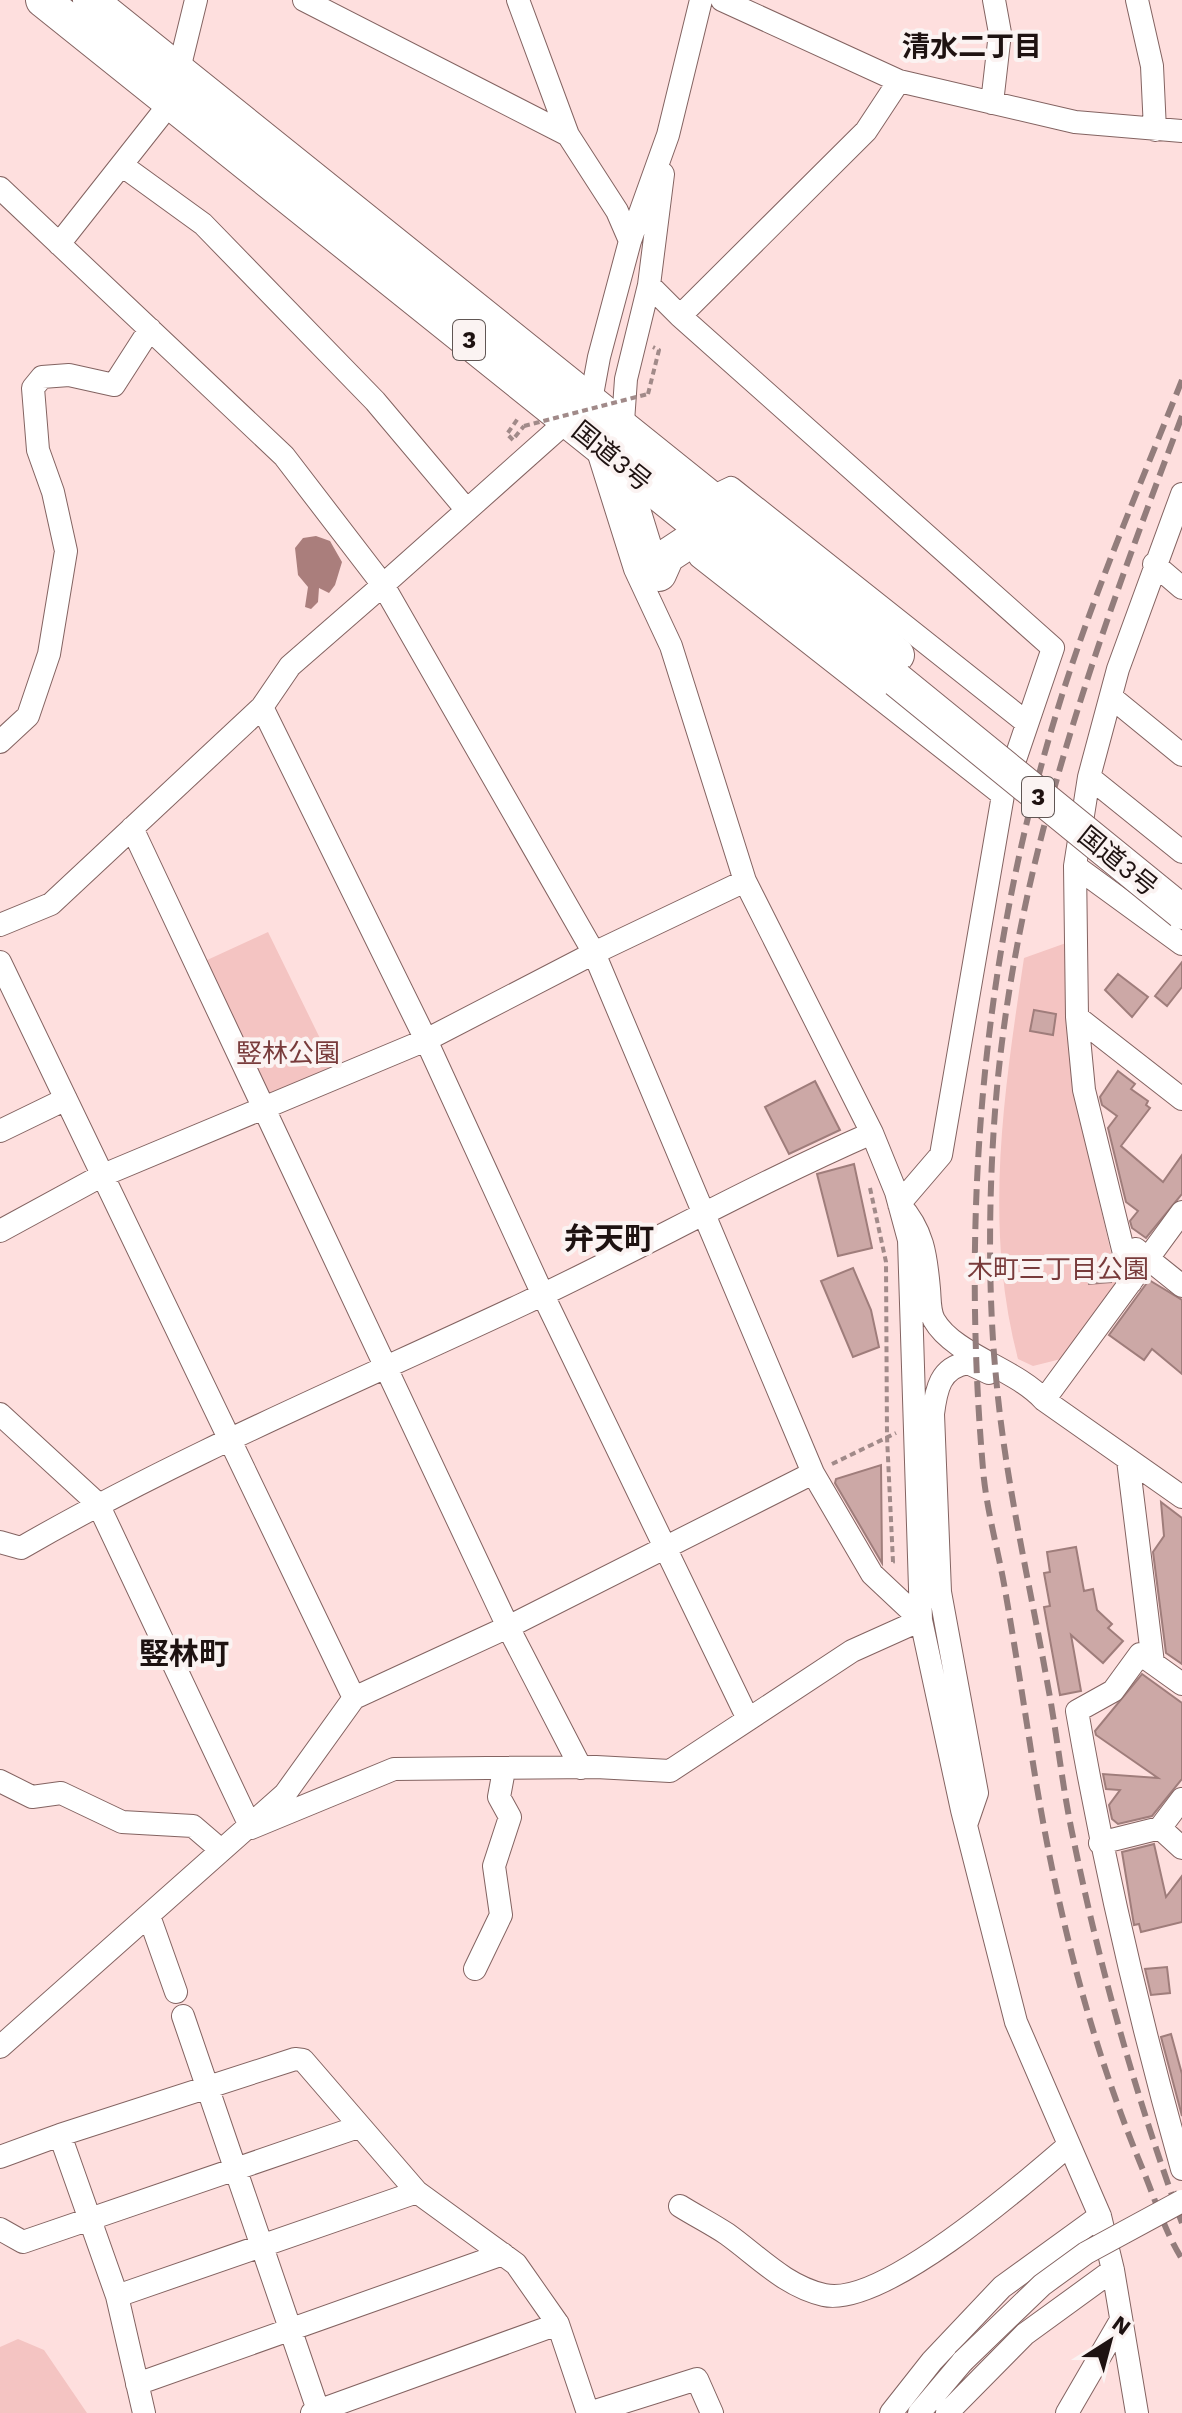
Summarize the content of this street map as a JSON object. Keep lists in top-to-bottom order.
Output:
{
  "streets": {
    "highway": ["3", "国道3号"]
  },
  "districts": ["清水二丁目", "弁天町", "竪林町"],
  "parks": ["竪林公園", "木町三丁目公園"],
  "north": "top right"
}
